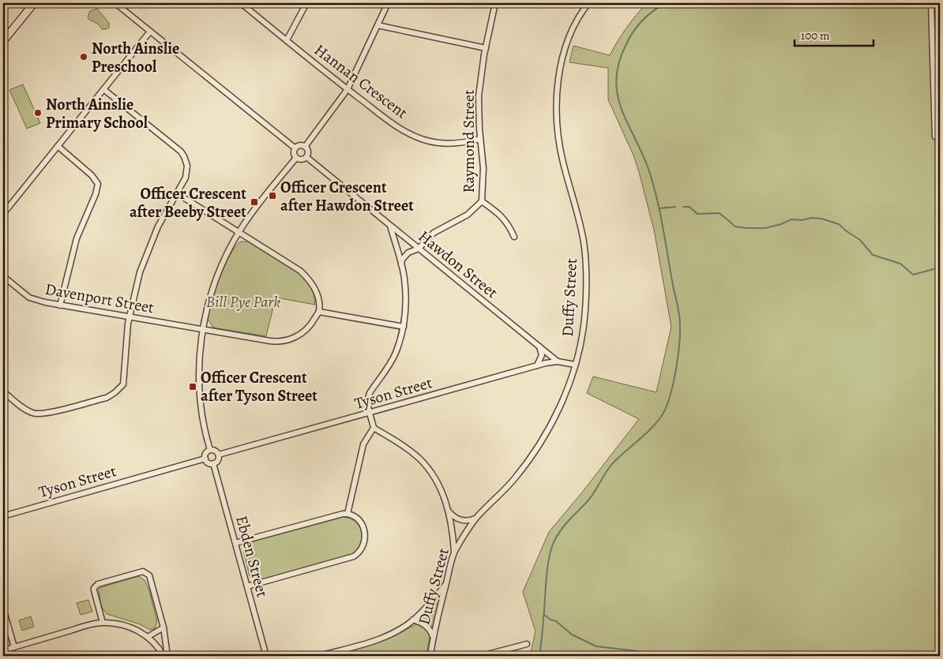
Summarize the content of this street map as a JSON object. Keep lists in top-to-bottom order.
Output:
{
  "streets": {
    "street": [
      "Hannan Crescent",
      "Raymond Street",
      "Hawdon Street",
      "Duffy Street",
      "Davenport Street",
      "Tyson Street",
      "Ebden Street"
    ]
  },
  "crossings": [
    ["Hannan Crescent", "Raymond Street"],
    ["Raymond Street", "Hawdon Street"],
    ["Hawdon Street", "Tyson Street"],
    ["Duffy Street", "Tyson Street"],
    ["Tyson Street", "Ebden Street"]
  ],
  "parks": ["Bill Pye Park"],
  "places": {
    "other": ["North Ainslie Preschool", "North Ainslie Primary School"],
    "transit": ["Officer Crescent after Hawdon Street", "Officer Crescent after Beeby Street", "Officer Crescent after Tyson Street"]
  },
  "scale_bar": "100 m"
}
